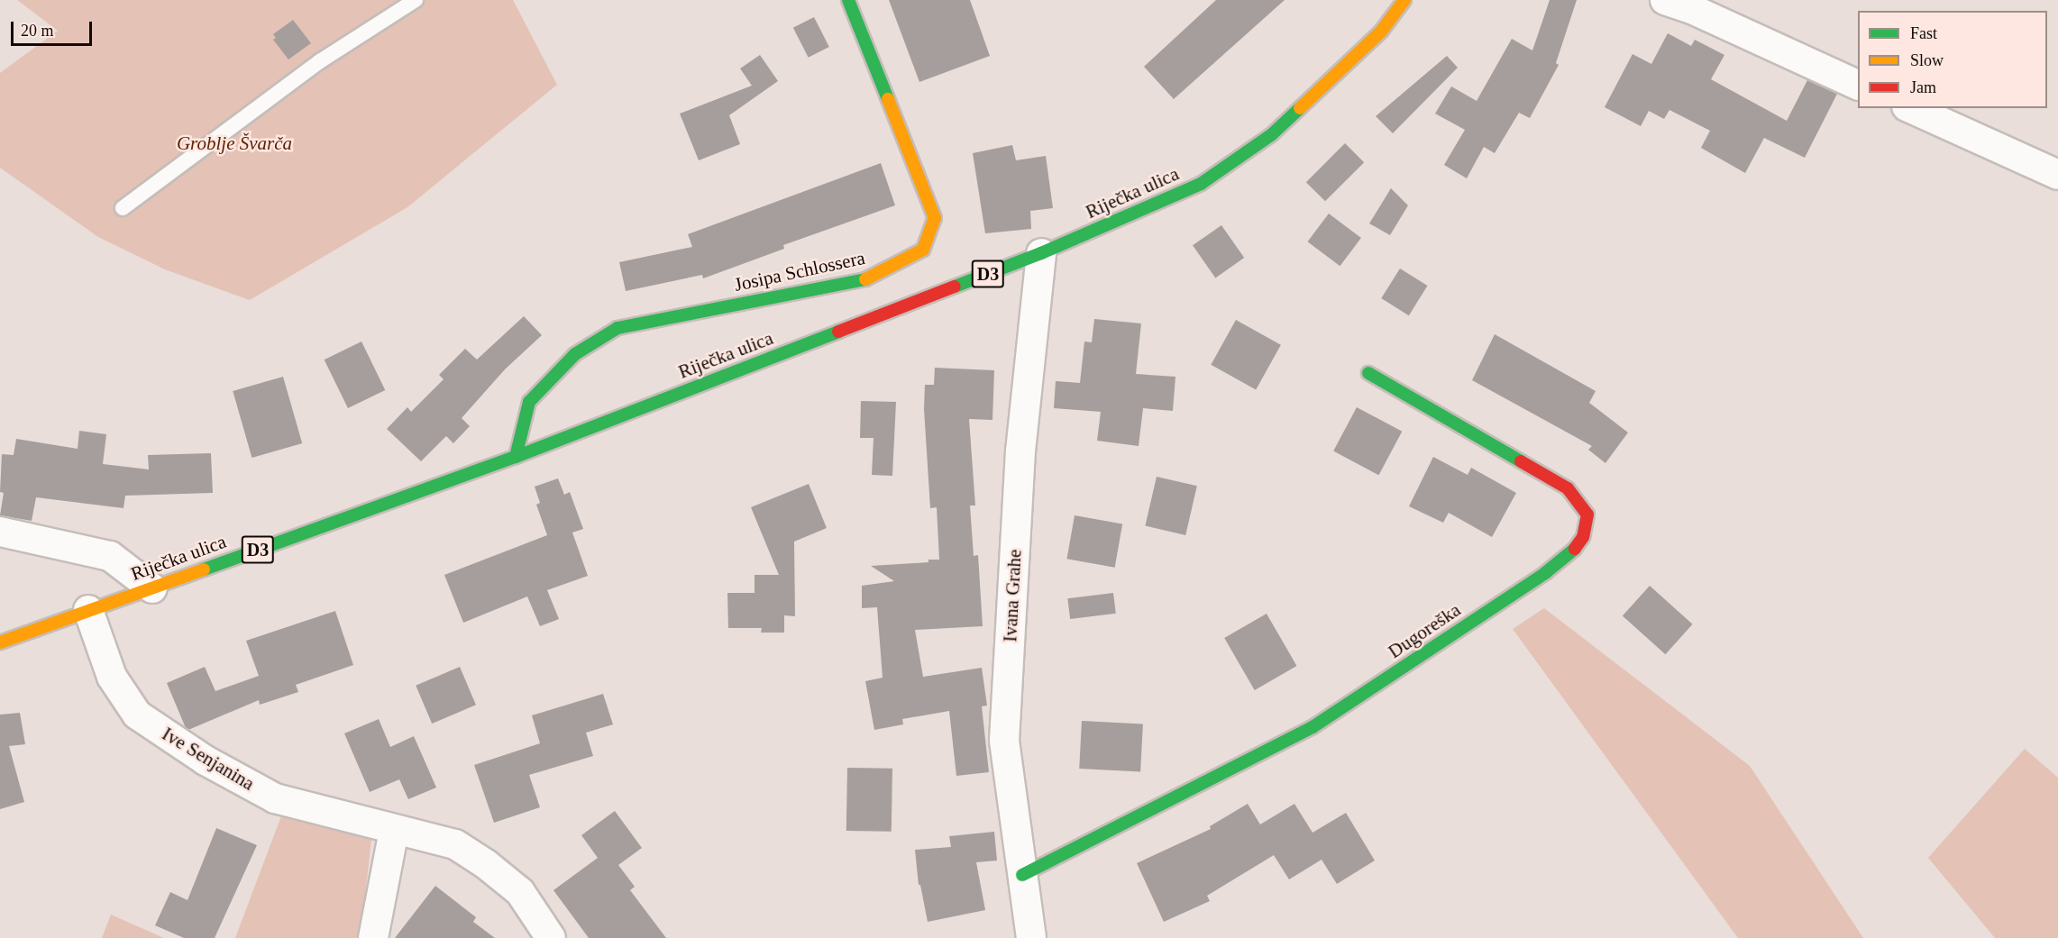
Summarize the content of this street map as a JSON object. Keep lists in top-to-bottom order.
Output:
{
  "streets": {
    "street": [
      "Riječka ulica",
      "Josipa Schlossera",
      "D3",
      "Ivana Grahe",
      "Dugoreška",
      "Ive Senjanina"
    ]
  },
  "crossings": [
    ["Riječka ulica", "Josipa Schlossera"],
    ["Riječka ulica", "Ivana Grahe"],
    ["Riječka ulica", "Ive Senjanina"],
    ["Ivana Grahe", "Dugoreška"]
  ],
  "parks": ["Groblje Švarča"],
  "legend": ["Fast", "Slow", "Jam"],
  "scale_bar": "20 m"
}
